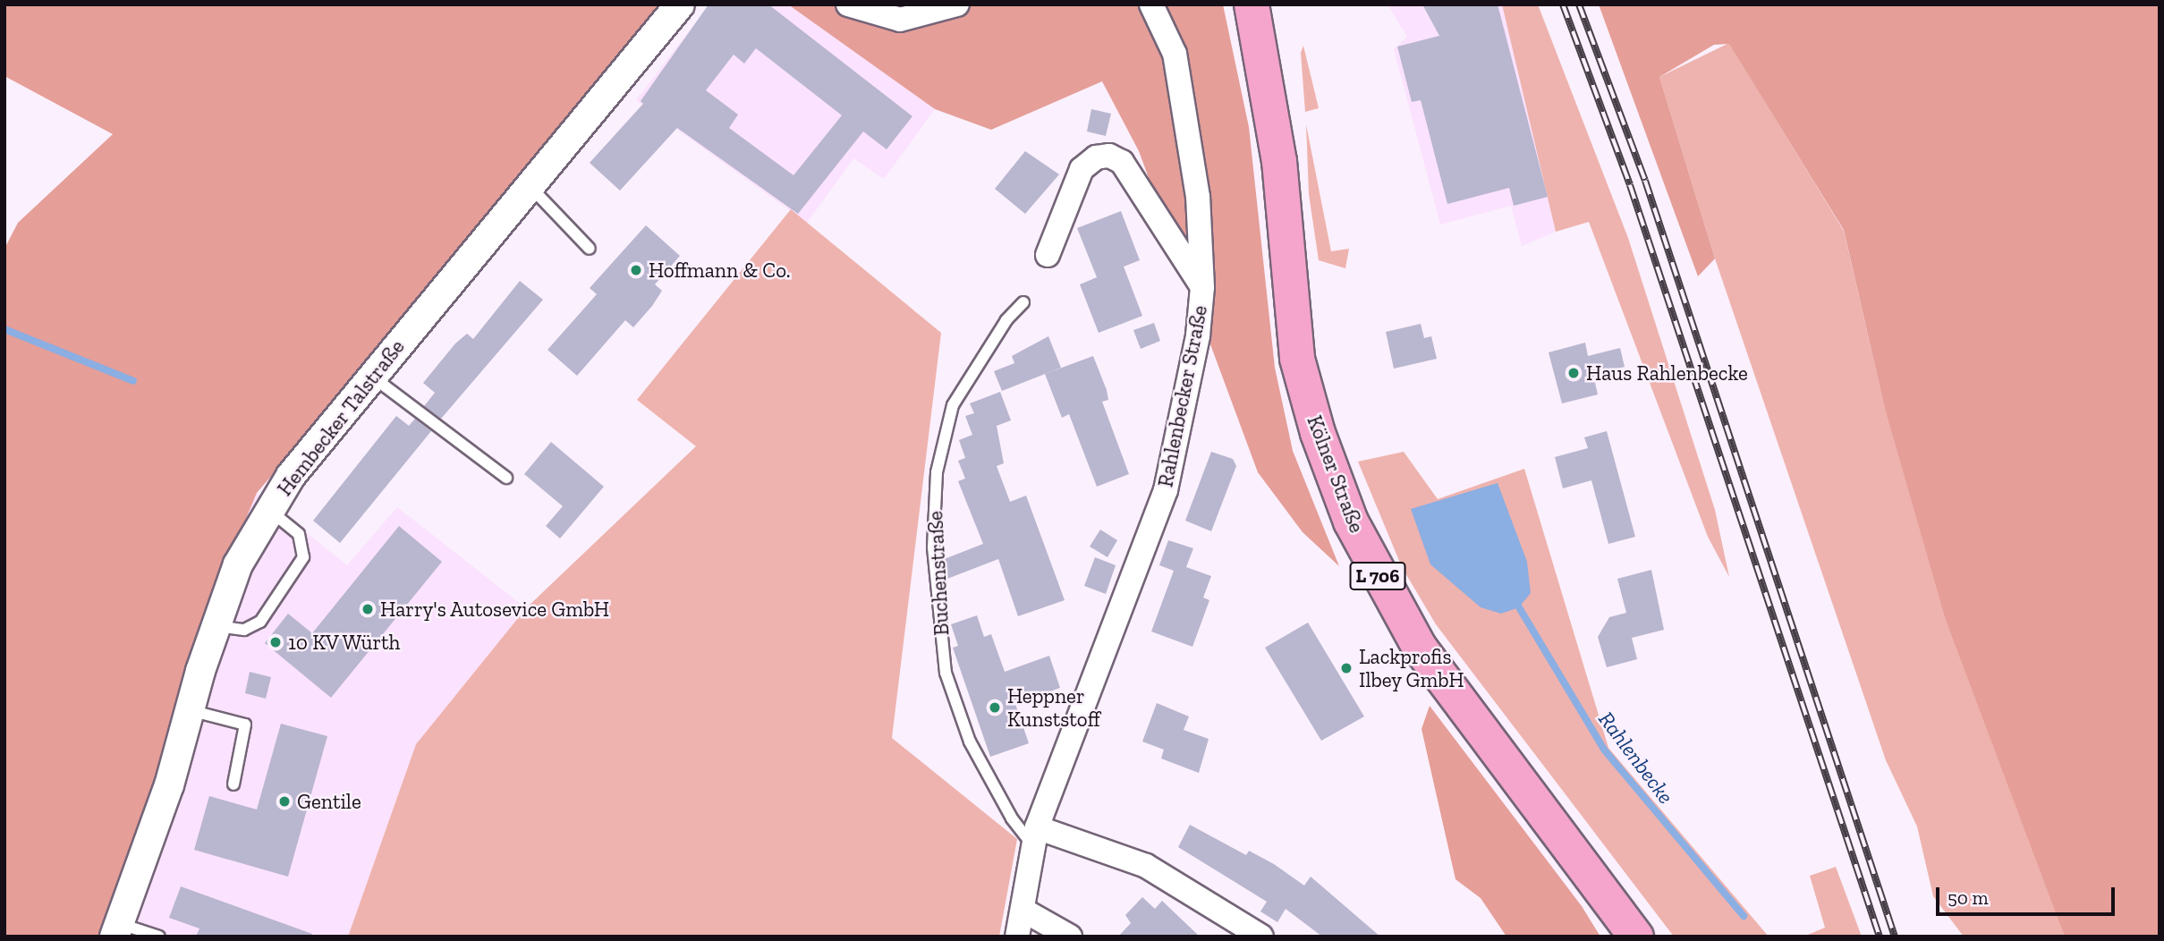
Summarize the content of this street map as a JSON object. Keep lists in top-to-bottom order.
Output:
{
  "streets": {
    "main road": ["Kölner Straße", "L 706"],
    "street": ["Rahlenbecker Straße", "Hembecker Talstraße"],
    "lane": ["Buchenstraße"]
  },
  "crossings": [
    ["Rahlenbecker Straße", "Buchenstraße"]
  ],
  "water": ["Rahlenbecke"],
  "places": [
    "Hoffmann & Co.",
    "Haus Rahlenbecke",
    "Harry's Autosevice GmbH",
    "10 KV Würth",
    "Lackprofis Ilbey GmbH",
    "Heppner Kunststoff",
    "Gentile"
  ],
  "scale_bar": "50 m"
}
